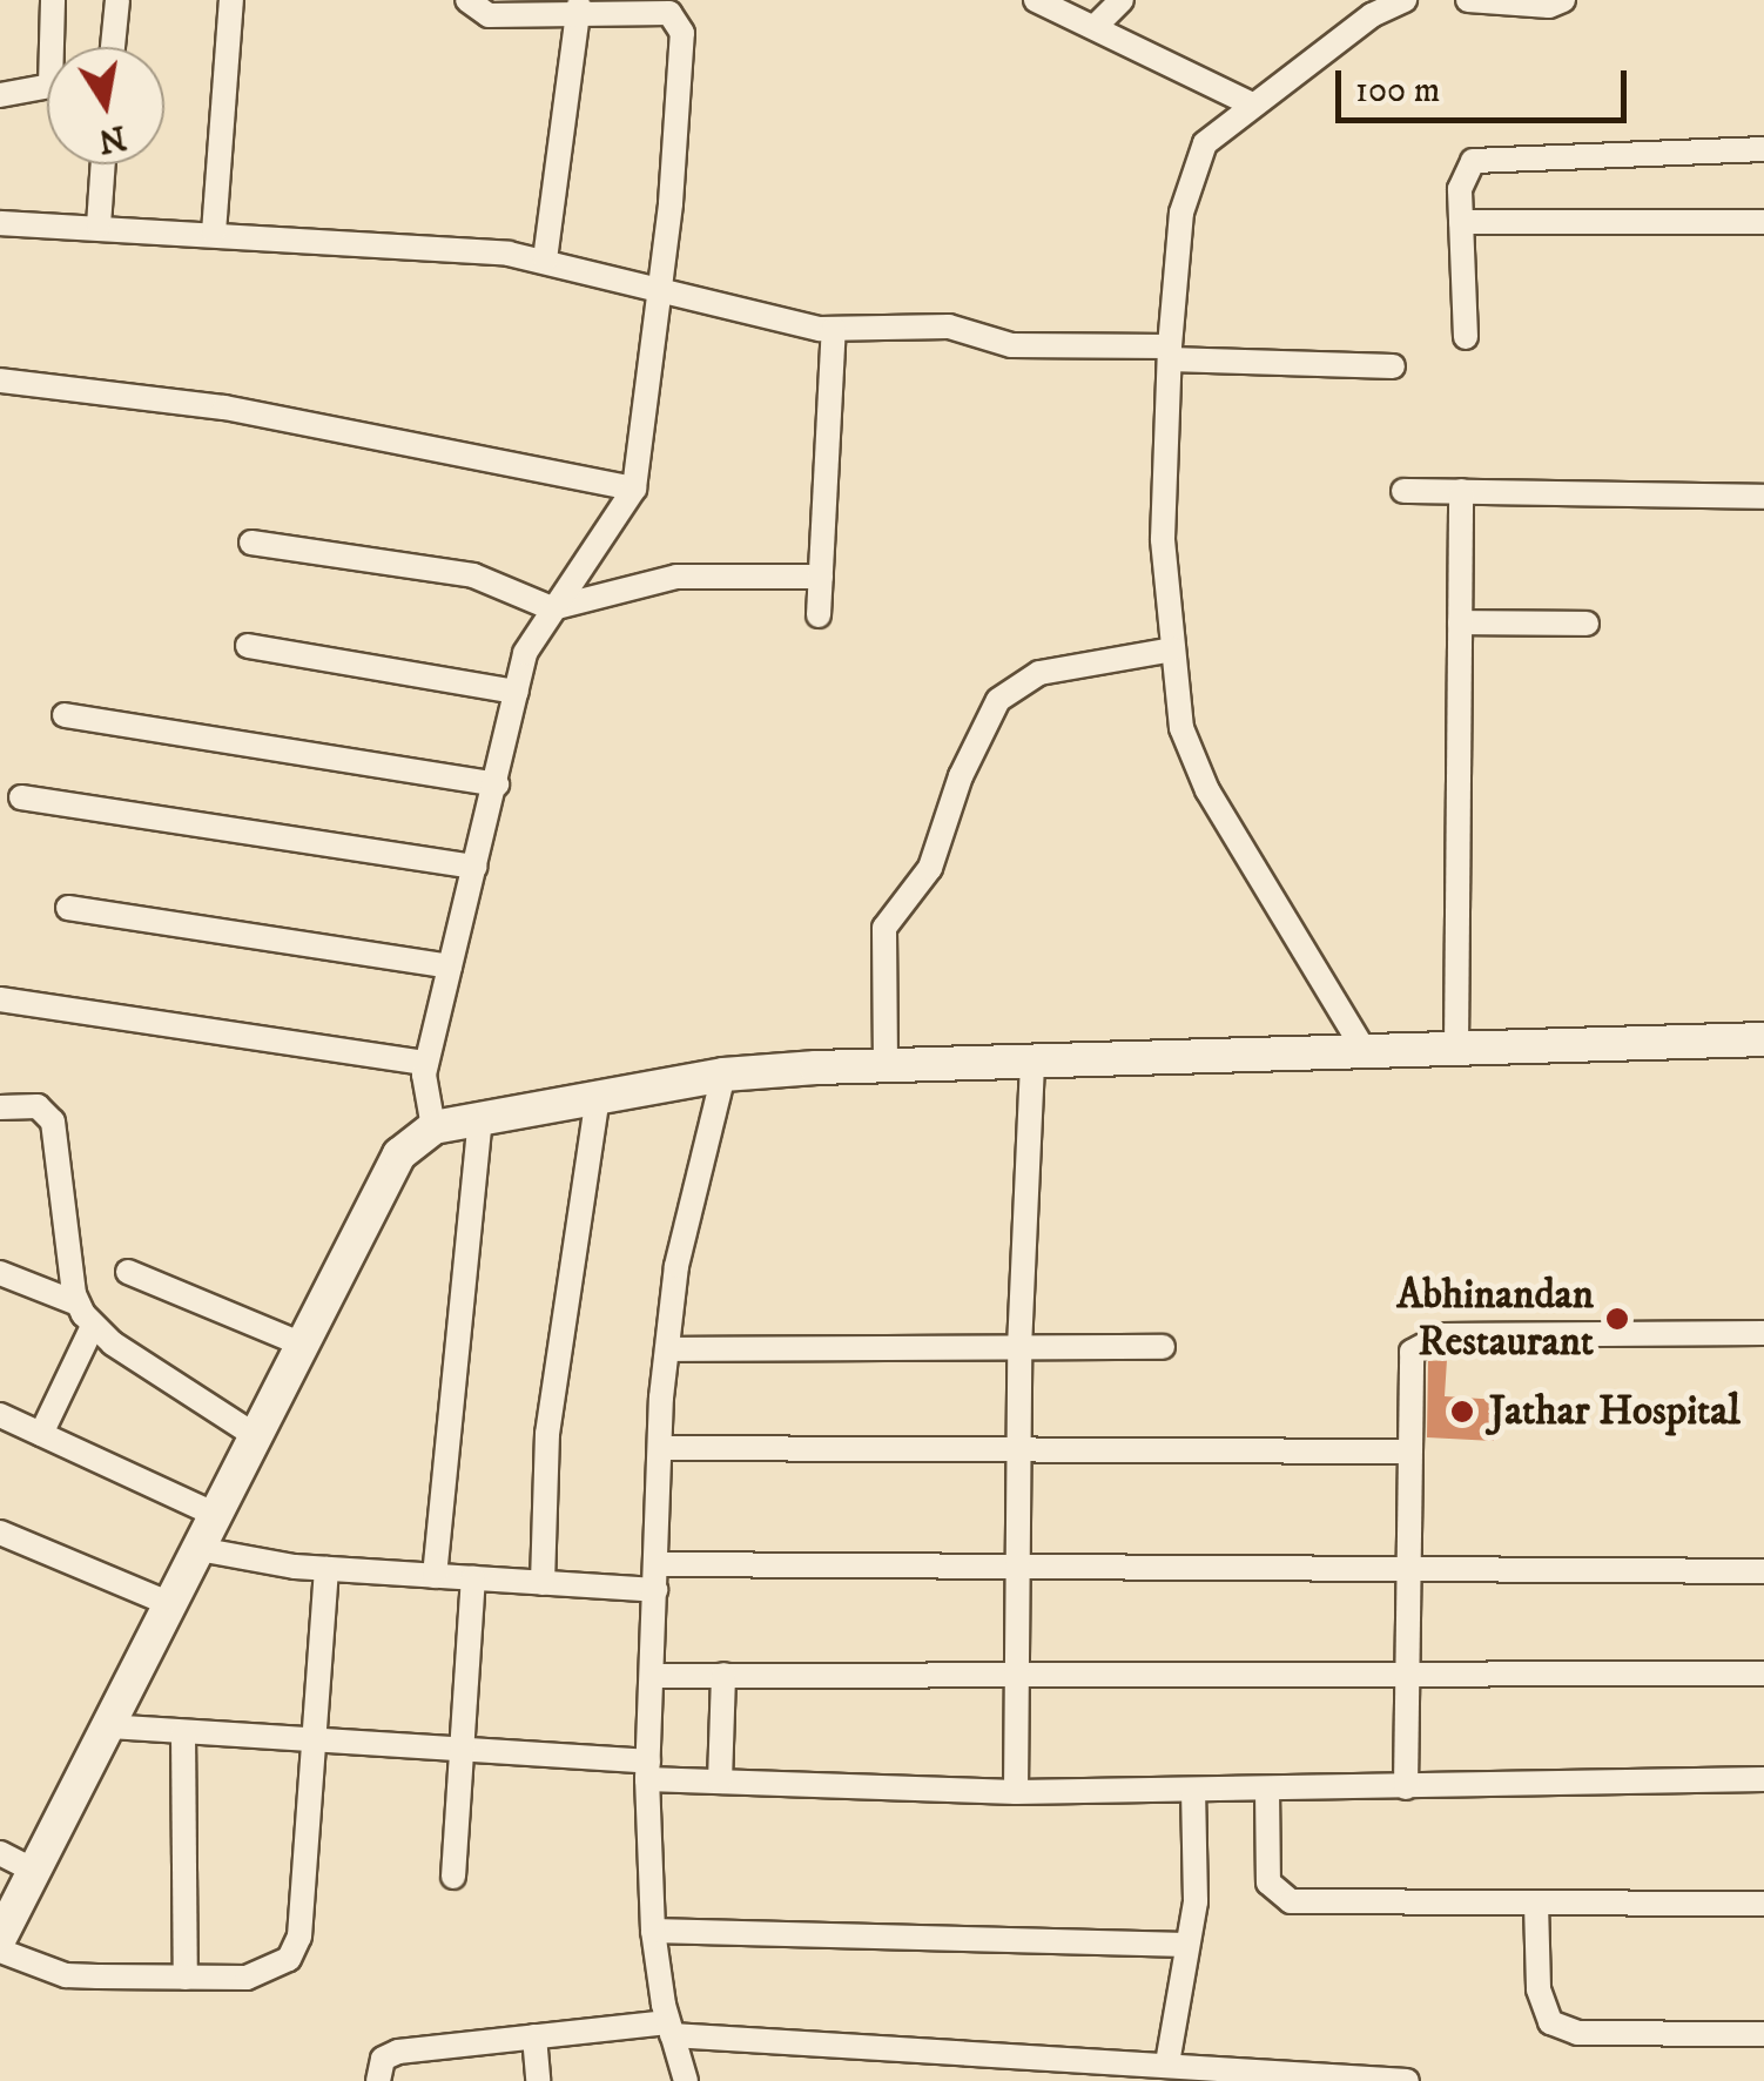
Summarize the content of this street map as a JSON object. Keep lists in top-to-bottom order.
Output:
{
  "places": ["Abhinandan Restaurant", "Jathar Hospital"],
  "scale_bar": "100 m",
  "north": "bottom"
}
